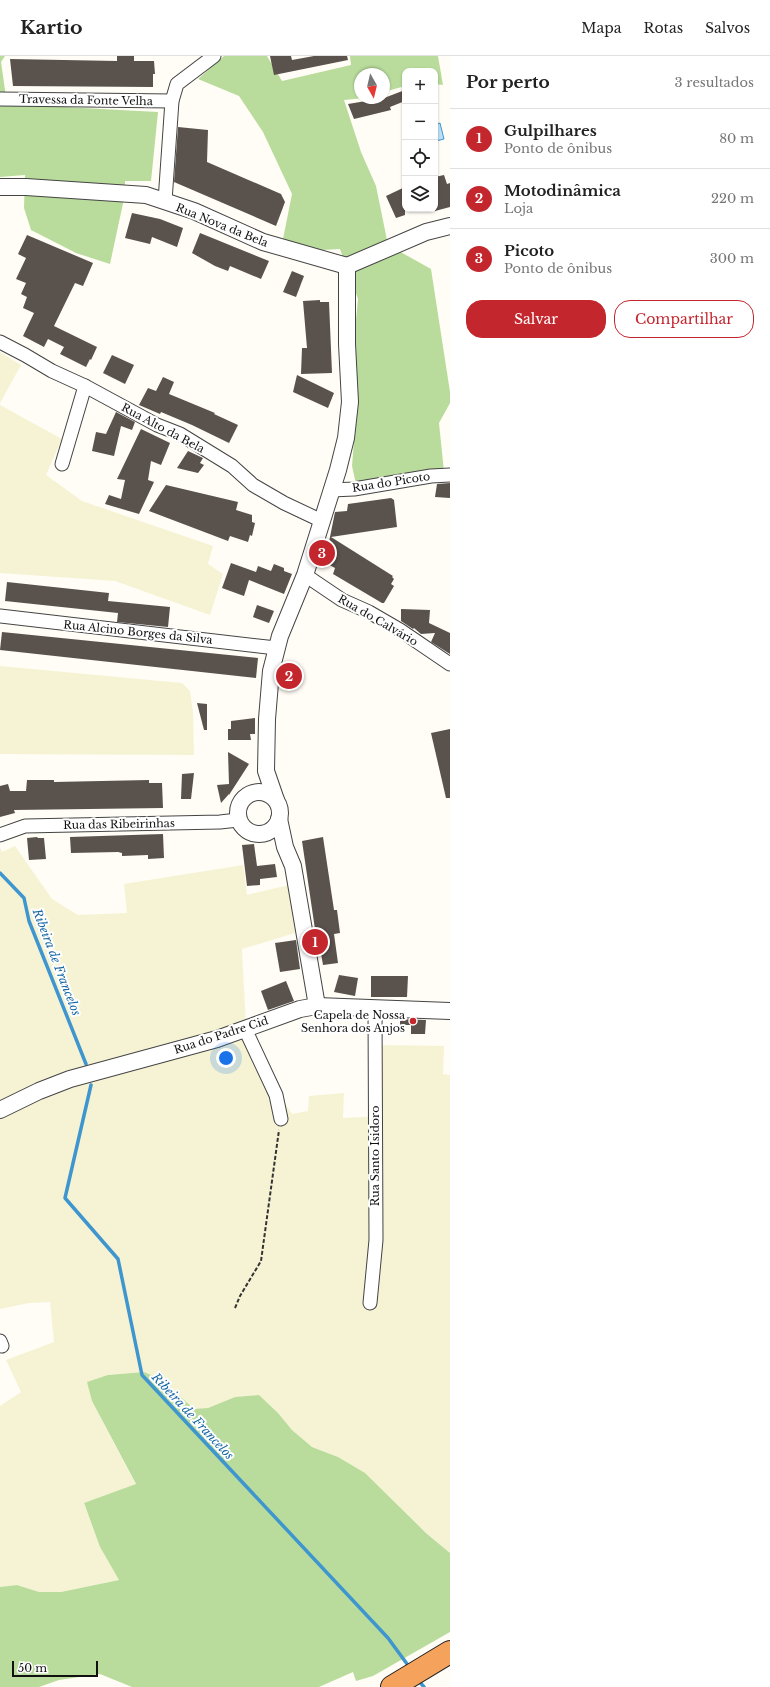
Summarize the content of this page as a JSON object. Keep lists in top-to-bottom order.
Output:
{
  "streets": {
    "street": [
      "Travessa da Fonte Velha",
      "Rua Nova da Bela",
      "Rua Alto da Bela",
      "Rua do Picoto",
      "Rua do Calvário",
      "Rua Alcino Borges da Silva",
      "Rua das Ribeirinhas",
      "Rua do Padre Cid",
      "Rua Santo Isidoro"
    ]
  },
  "crossings": [
    ["Rua do Padre Cid", "Rua Santo Isidoro"]
  ],
  "water": ["Ribeira de Francelos"],
  "places": ["Capela de Nossa Senhora dos Anjos"],
  "scale_bar": "50 m",
  "north": "bottom",
  "page": {
    "header": "Kartio",
    "nav": ["Mapa", "Rotas", "Salvos"],
    "heading": ["Por perto", "3 resultados"],
    "map_buttons": ["+", "−"],
    "list": [
      {
        "mark": "1",
        "name": "Gulpilhares",
        "note": "Ponto de ônibus",
        "value": "80 m"
      },
      {
        "mark": "2",
        "name": "Motodinâmica",
        "note": "Loja",
        "value": "220 m"
      },
      {
        "mark": "3",
        "name": "Picoto",
        "note": "Ponto de ônibus",
        "value": "300 m"
      }
    ],
    "buttons": ["Salvar", "Compartilhar"],
    "pins": ["3", "2", "1"],
    "scale": "50 m"
  }
}
